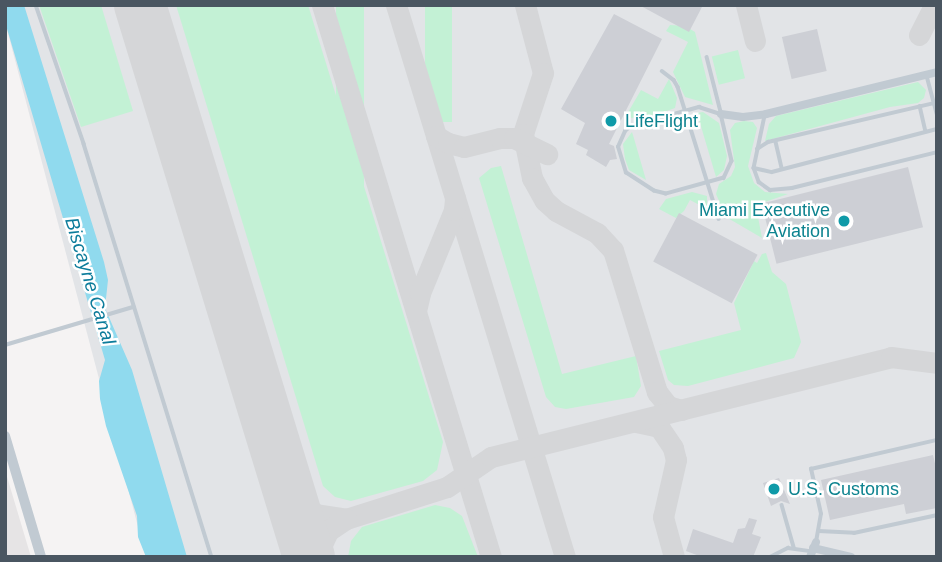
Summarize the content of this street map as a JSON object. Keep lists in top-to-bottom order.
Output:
{
  "water": ["Biscayne Canal"],
  "places": ["LifeFlight", "Miami Executive Aviation", "U.S. Customs"]
}
